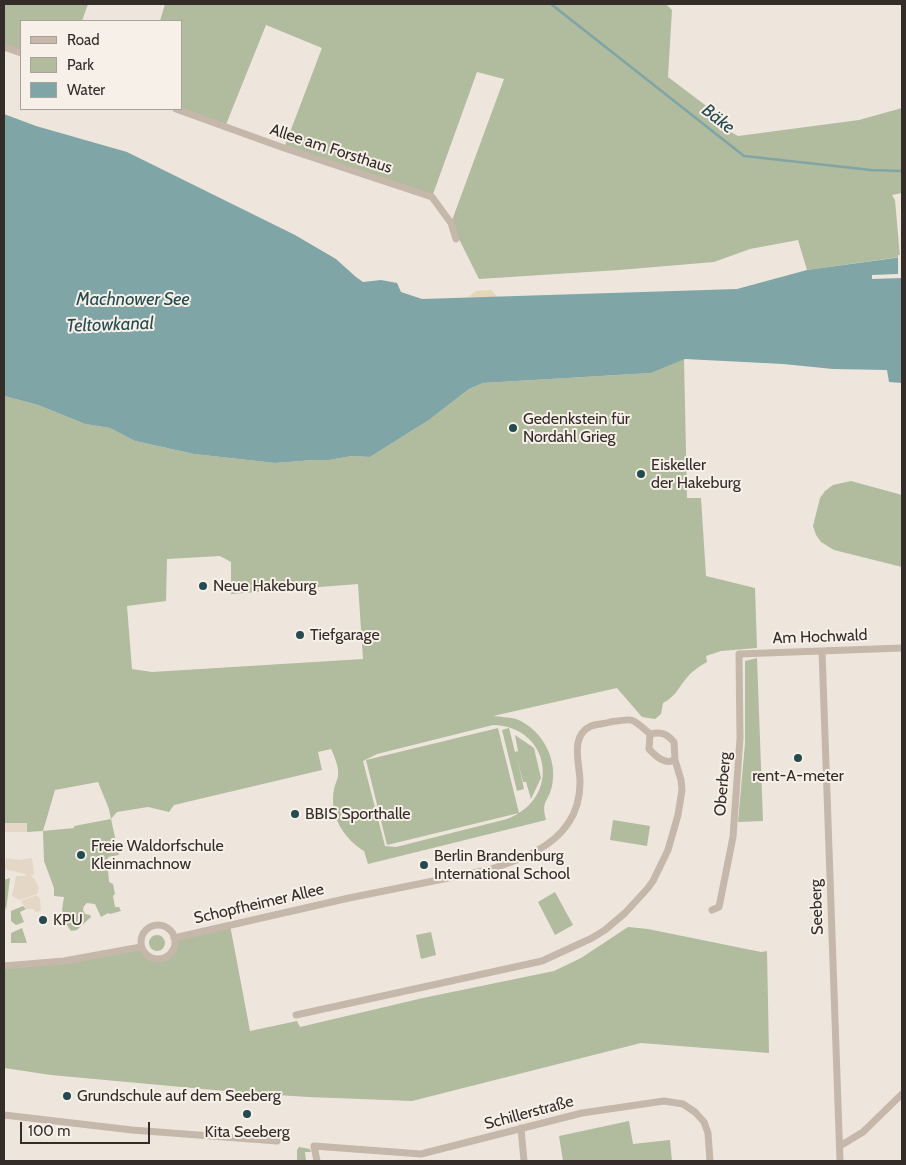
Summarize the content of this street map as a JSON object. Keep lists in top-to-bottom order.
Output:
{
  "streets": {
    "street": [
      "Allee am Forsthaus",
      "Am Hochwald",
      "Oberberg",
      "Schopfheimer Allee",
      "Seeberg",
      "Schillerstraße"
    ]
  },
  "crossings": [
    ["Am Hochwald", "Oberberg"],
    ["Am Hochwald", "Seeberg"]
  ],
  "water": ["Bäke", "Machnower See", "Teltowkanal"],
  "places": [
    "Gedenkstein für Nordahl Grieg",
    "Eiskeller der Hakeburg",
    "Neue Hakeburg",
    "Tiefgarage",
    "rent-A-meter",
    "BBIS Sporthalle",
    "Freie Waldorfschule Kleinmachnow",
    "Berlin Brandenburg International School",
    "KPU",
    "Grundschule auf dem Seeberg",
    "Kita Seeberg"
  ],
  "legend": ["Road", "Park", "Water"],
  "scale_bar": "100 m"
}
